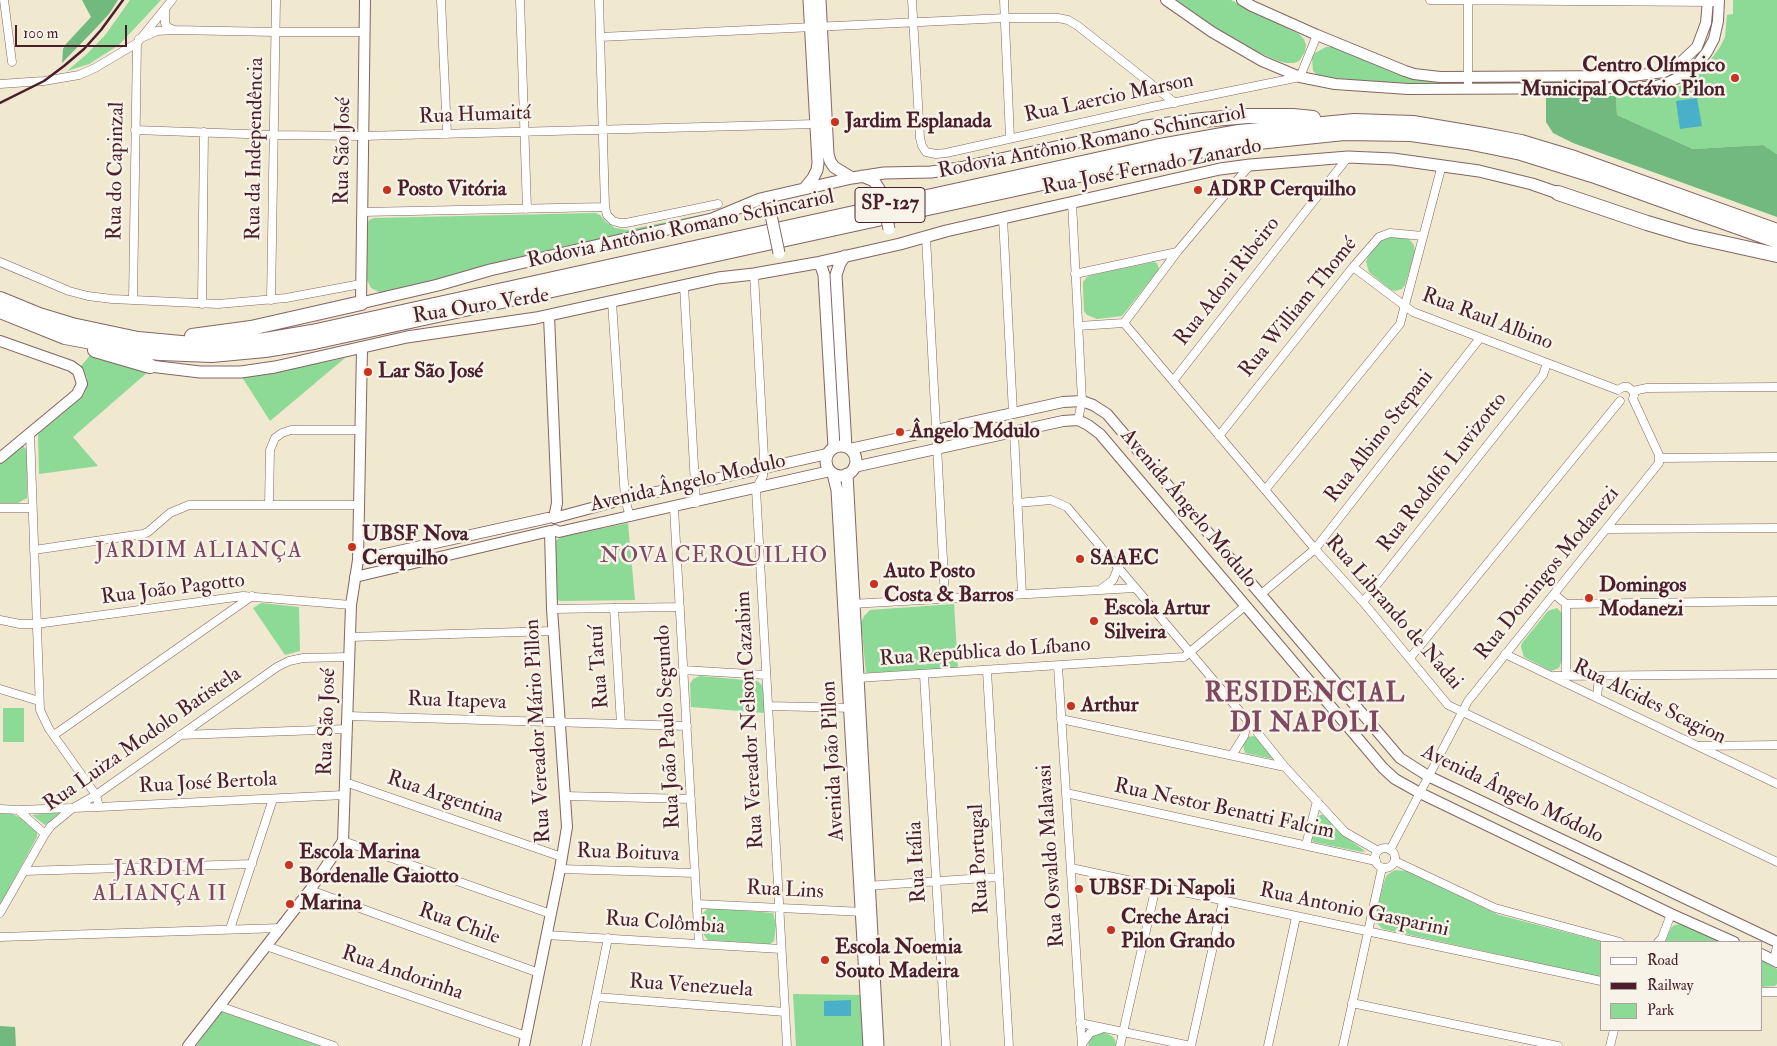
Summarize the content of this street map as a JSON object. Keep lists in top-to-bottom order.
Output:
{
  "streets": {
    "highway": ["Rodovia Antônio Romano Schincariol", "SP-127"],
    "main road": ["Rua José Fernado Zanardo", "Rua Ouro Verde", "Avenida João Pillon"],
    "street": [
      "Rua Laercio Marson",
      "Rua Humaitá",
      "Rua da Independência",
      "Rua São José",
      "Rua do Capinzal",
      "Rua Adoni Ribeiro",
      "Rua William Thomé",
      "Rua Raul Albino",
      "Rua Albino Stepani",
      "Rua Rodolfo Luvizotto",
      "Avenida Ângelo Modulo",
      "Rua Domingos Modanezi",
      "Rua João Pagotto",
      "Rua Librando de Nadai",
      "Rua República do Líbano",
      "Rua Tatuí",
      "Rua Itapeva",
      "Rua Alcides Scagion",
      "Rua Vereador Nelson Cazabim",
      "Rua João Paulo Segundo",
      "Rua Vereador Mário Pillon",
      "Rua Luiza Modolo Batistela",
      "Rua José Bertola",
      "Avenida Ângelo Módolo",
      "Rua Argentina",
      "Rua Nestor Benatti Falcim",
      "Rua Boituva",
      "Rua Osvaldo Malavasi",
      "Rua Portugal",
      "Rua Itália",
      "Rua Lins",
      "Rua Antonio Gasparini",
      "Rua Colômbia",
      "Rua Chile",
      "Rua Andorinha",
      "Rua Venezuela"
    ]
  },
  "crossings": [
    ["Rua Humaitá", "Rua da Independência"],
    ["Rua Humaitá", "Rua São José"],
    ["Rua Humaitá", "Rua do Capinzal"],
    ["Rua São José", "Rua Ouro Verde"],
    ["Rua São José", "Avenida Ângelo Modulo"],
    ["Rua São José", "Rua João Pagotto"],
    ["Rua São José", "Rua Itapeva"],
    ["Rua São José", "Rua Luiza Modolo Batistela"],
    ["Rua São José", "Rua José Bertola"],
    ["Rua São José", "Rua Argentina"],
    ["Rua José Fernado Zanardo", "Rua Adoni Ribeiro"],
    ["Rua José Fernado Zanardo", "Rua Ouro Verde"],
    ["Rua Adoni Ribeiro", "Rua Librando de Nadai"],
    ["Rua Ouro Verde", "Rua Vereador Nelson Cazabim"],
    ["Rua William Thomé", "Rua Raul Albino"],
    ["Rua William Thomé", "Rua Librando de Nadai"],
    ["Rua Raul Albino", "Rua Albino Stepani"],
    ["Rua Raul Albino", "Rua Rodolfo Luvizotto"],
    ["Rua Albino Stepani", "Avenida Ângelo Modulo"],
    ["Rua Albino Stepani", "Rua Librando de Nadai"],
    ["Rua Albino Stepani", "Avenida Ângelo Módolo"],
    ["Rua Rodolfo Luvizotto", "Rua Librando de Nadai"],
    ["Avenida Ângelo Modulo", "Rua Domingos Modanezi"],
    ["Avenida Ângelo Modulo", "Rua República do Líbano"],
    ["Avenida Ângelo Modulo", "Rua Vereador Nelson Cazabim"],
    ["Avenida Ângelo Modulo", "Rua João Paulo Segundo"],
    ["Avenida Ângelo Modulo", "Rua Vereador Mário Pillon"],
    ["Avenida Ângelo Modulo", "Avenida João Pillon"],
    ["Avenida Ângelo Modulo", "Avenida Ângelo Módolo"],
    ["Rua Domingos Modanezi", "Rua Librando de Nadai"],
    ["Rua Domingos Modanezi", "Rua Alcides Scagion"],
    ["Rua Domingos Modanezi", "Avenida Ângelo Módolo"],
    ["Rua Domingos Modanezi", "Rua Nestor Benatti Falcim"],
    ["Rua República do Líbano", "Avenida João Pillon"],
    ["Rua República do Líbano", "Rua Osvaldo Malavasi"],
    ["Rua República do Líbano", "Rua Portugal"],
    ["Rua República do Líbano", "Rua Itália"],
    ["Rua Tatuí", "Rua Itapeva"],
    ["Rua Itapeva", "Rua João Paulo Segundo"],
    ["Rua Itapeva", "Rua Vereador Mário Pillon"],
    ["Rua Vereador Nelson Cazabim", "Rua Lins"],
    ["Rua Vereador Nelson Cazabim", "Rua Colômbia"],
    ["Rua Vereador Nelson Cazabim", "Rua Venezuela"],
    ["Rua João Paulo Segundo", "Rua Boituva"],
    ["Rua João Paulo Segundo", "Rua Lins"],
    ["Rua João Paulo Segundo", "Rua Colômbia"],
    ["Rua Vereador Mário Pillon", "Rua Argentina"],
    ["Rua Vereador Mário Pillon", "Rua Boituva"],
    ["Rua Vereador Mário Pillon", "Rua Colômbia"],
    ["Rua Vereador Mário Pillon", "Rua Chile"],
    ["Rua Vereador Mário Pillon", "Rua Andorinha"],
    ["Rua Luiza Modolo Batistela", "Rua José Bertola"],
    ["Avenida João Pillon", "Rua Lins"],
    ["Rua Nestor Benatti Falcim", "Rua Osvaldo Malavasi"],
    ["Rua Osvaldo Malavasi", "Rua Antonio Gasparini"]
  ],
  "districts": [
    "JARDIM ALIANÇA",
    "NOVA CERQUILHO",
    "RESIDENCIAL DI NAPOLI",
    "JARDIM ALIANÇA II"
  ],
  "places": [
    "Centro Olímpico Municipal Octávio Pilon",
    "Jardim Esplanada",
    "Posto Vitória",
    "ADRP Cerquilho",
    "Lar São José",
    "Ângelo Módulo",
    "UBSF Nova Cerquilho",
    "SAAEC",
    "Auto Posto Costa & Barros",
    "Domingos Modanezi",
    "Escola Artur Silveira",
    "Arthur",
    "Escola Marina Bordenalle Gaiotto",
    "UBSF Di Napoli",
    "Marina",
    "Creche Araci Pilon Grando",
    "Escola Noemia Souto Madeira"
  ],
  "legend": ["Road", "Railway", "Park"],
  "scale_bar": "100 m"
}
